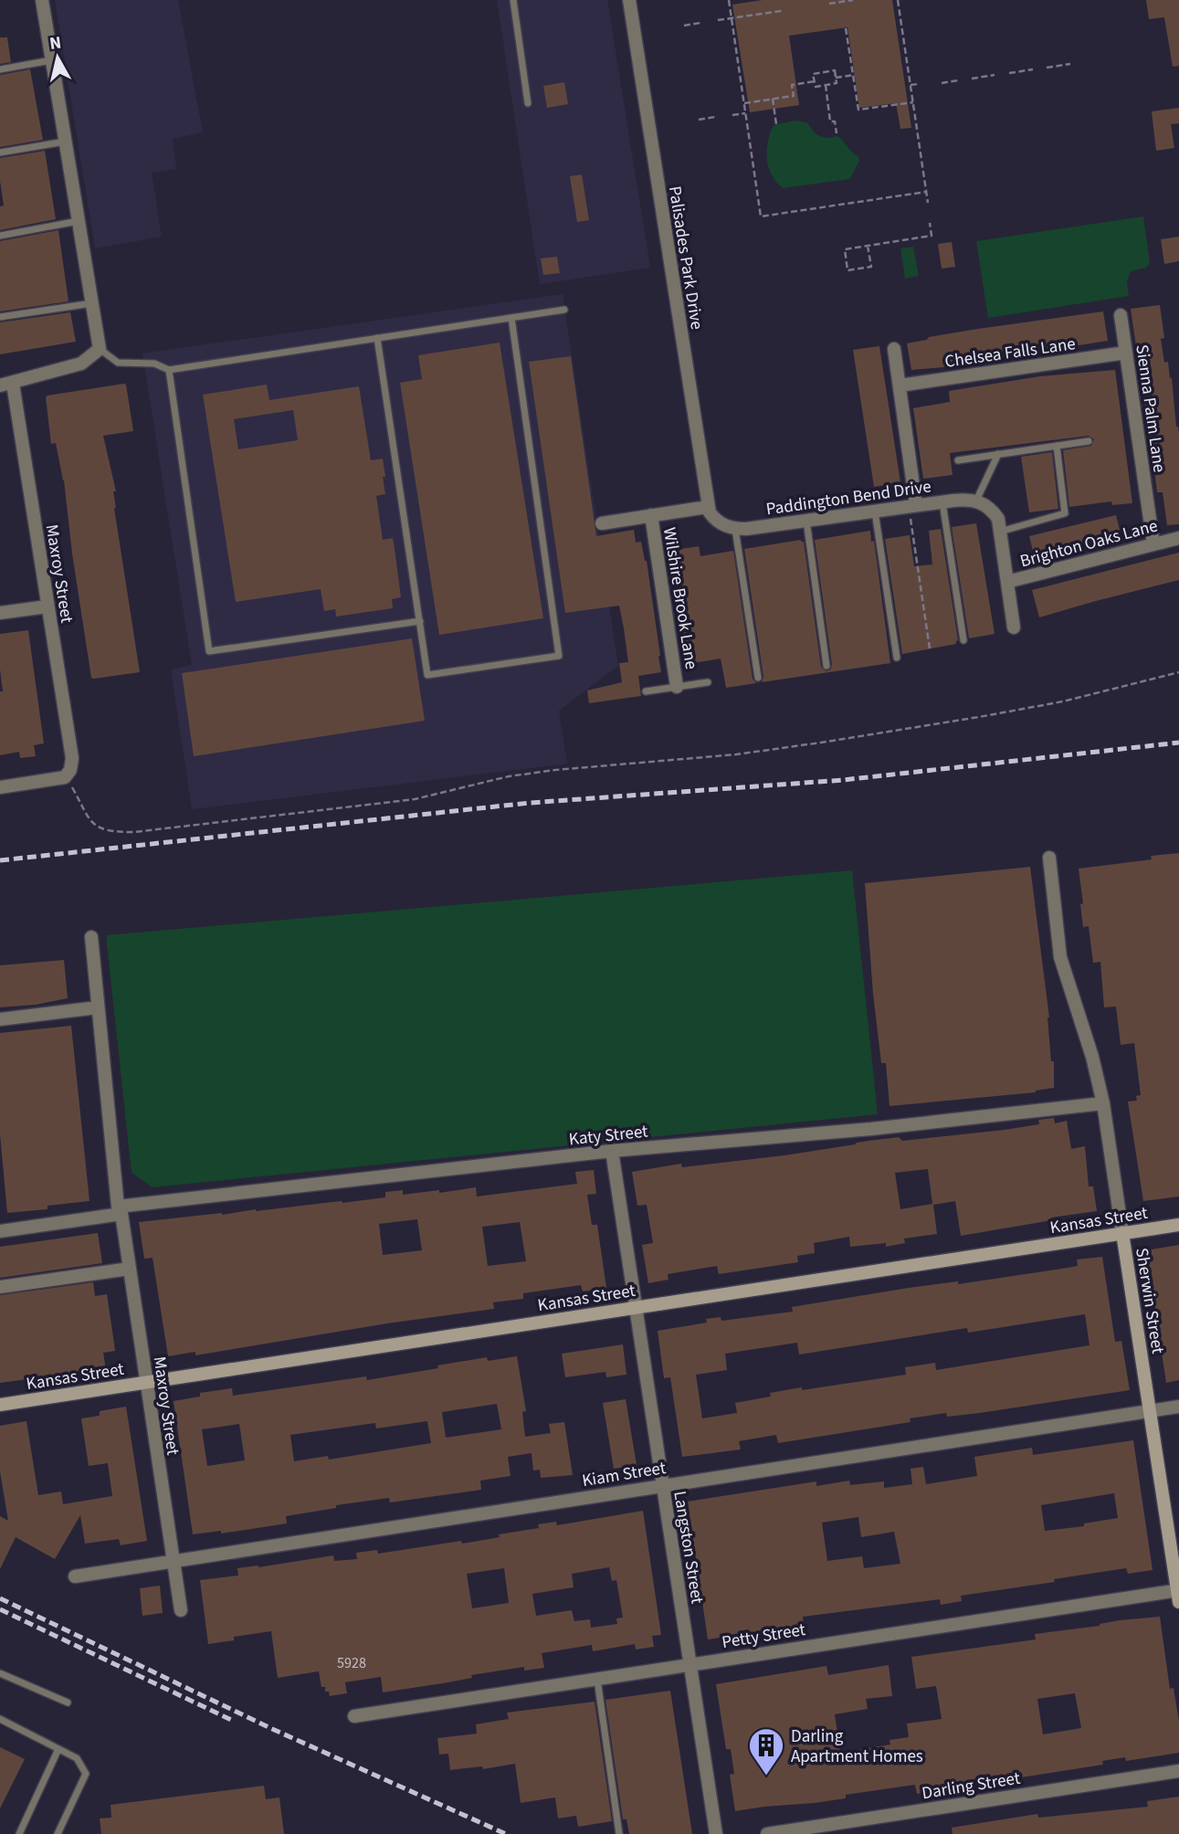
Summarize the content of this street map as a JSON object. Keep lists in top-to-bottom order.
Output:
{
  "streets": {
    "street": [
      "Palisades Park Drive",
      "Chelsea Falls Lane",
      "Sienna Palm Lane",
      "Paddington Bend Drive",
      "Brighton Oaks Lane",
      "Maxroy Street",
      "Wilshire Brook Lane",
      "Katy Street",
      "Kansas Street",
      "Sherwin Street",
      "Kiam Street",
      "Langston Street",
      "Petty Street",
      "Darling Street"
    ]
  },
  "crossings": [
    ["Palisades Park Drive", "Paddington Bend Drive"],
    ["Chelsea Falls Lane", "Sienna Palm Lane"],
    ["Sienna Palm Lane", "Brighton Oaks Lane"],
    ["Maxroy Street", "Katy Street"],
    ["Maxroy Street", "Kansas Street"],
    ["Maxroy Street", "Kiam Street"],
    ["Katy Street", "Sherwin Street"],
    ["Katy Street", "Langston Street"],
    ["Kansas Street", "Sherwin Street"],
    ["Kansas Street", "Langston Street"],
    ["Sherwin Street", "Kiam Street"],
    ["Sherwin Street", "Petty Street"],
    ["Kiam Street", "Langston Street"],
    ["Langston Street", "Petty Street"]
  ],
  "places": {
    "building": ["Darling Apartment Homes"]
  },
  "house_numbers": ["5928"],
  "north": "top"
}
